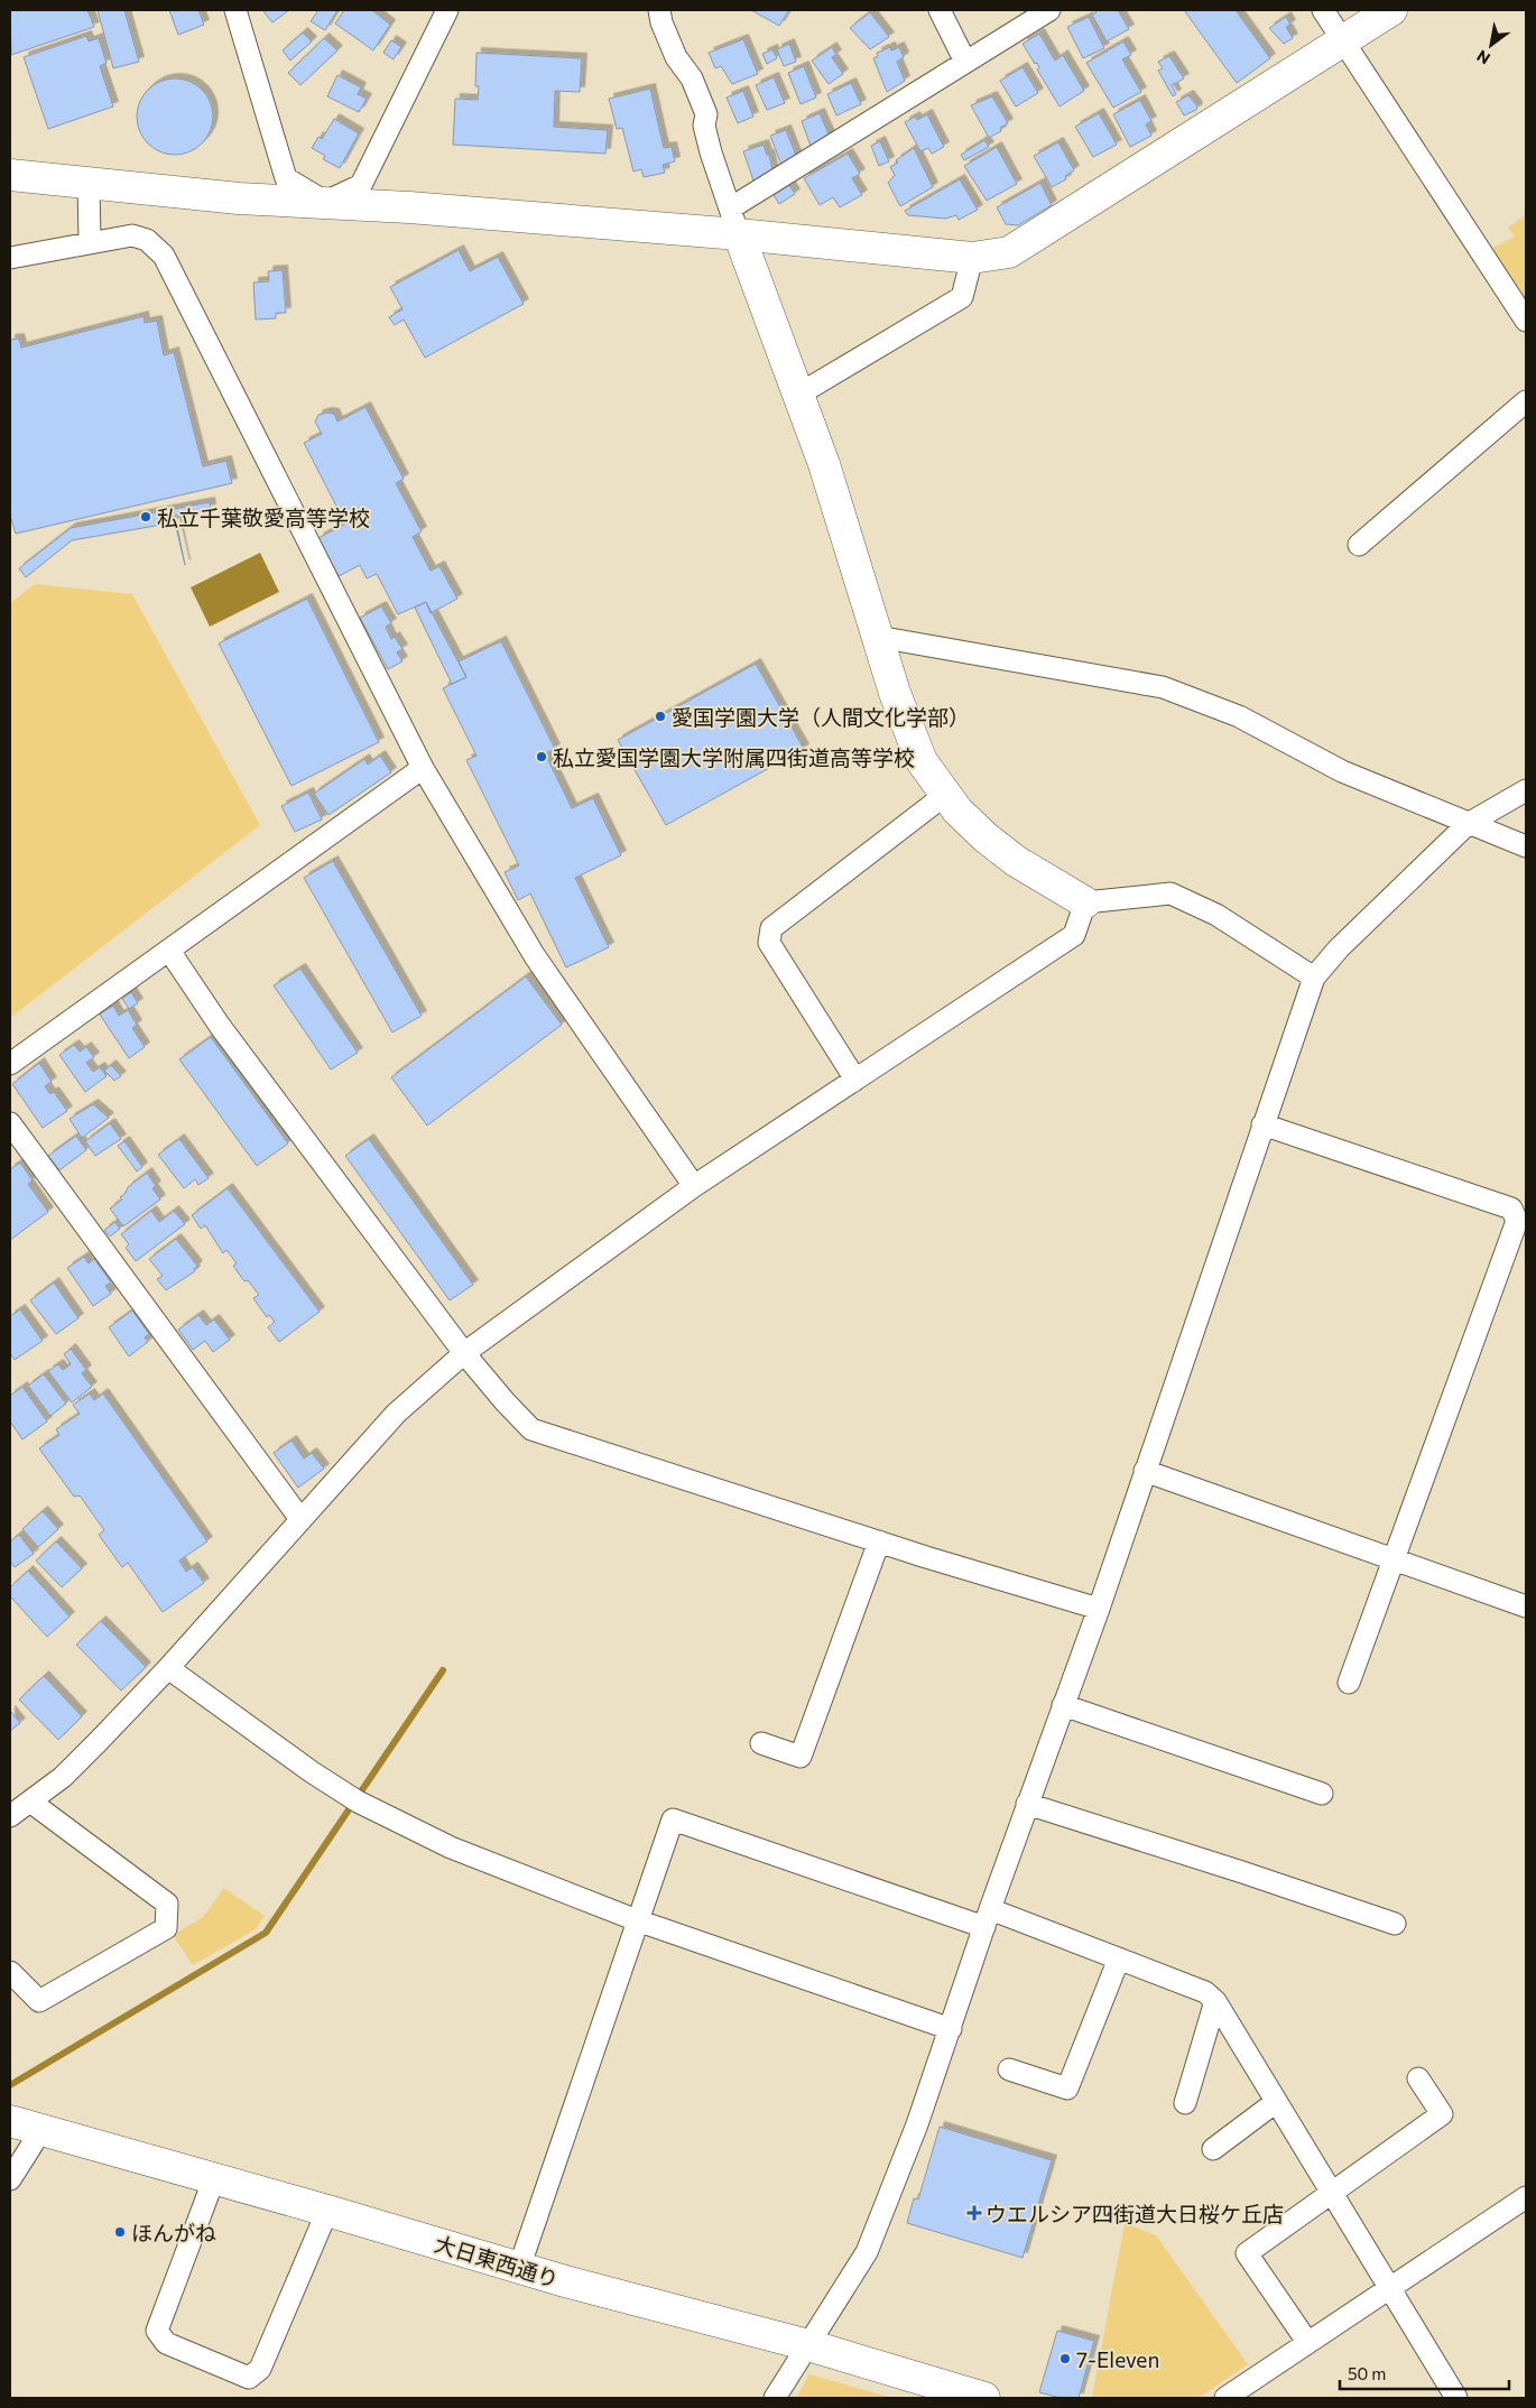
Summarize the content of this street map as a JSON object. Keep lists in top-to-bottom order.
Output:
{
  "streets": {
    "street": ["大日東西通り"]
  },
  "places": {
    "other": [
      "私立千葉敬愛高等学校",
      "愛国学園大学（人間文化学部）",
      "私立愛国学園大学附属四街道高等学校",
      "ほんがね",
      "7-Eleven"
    ],
    "health": ["ウエルシア四街道大日桜ケ丘店"]
  },
  "scale_bar": "50 m",
  "north": "bottom left"
}
